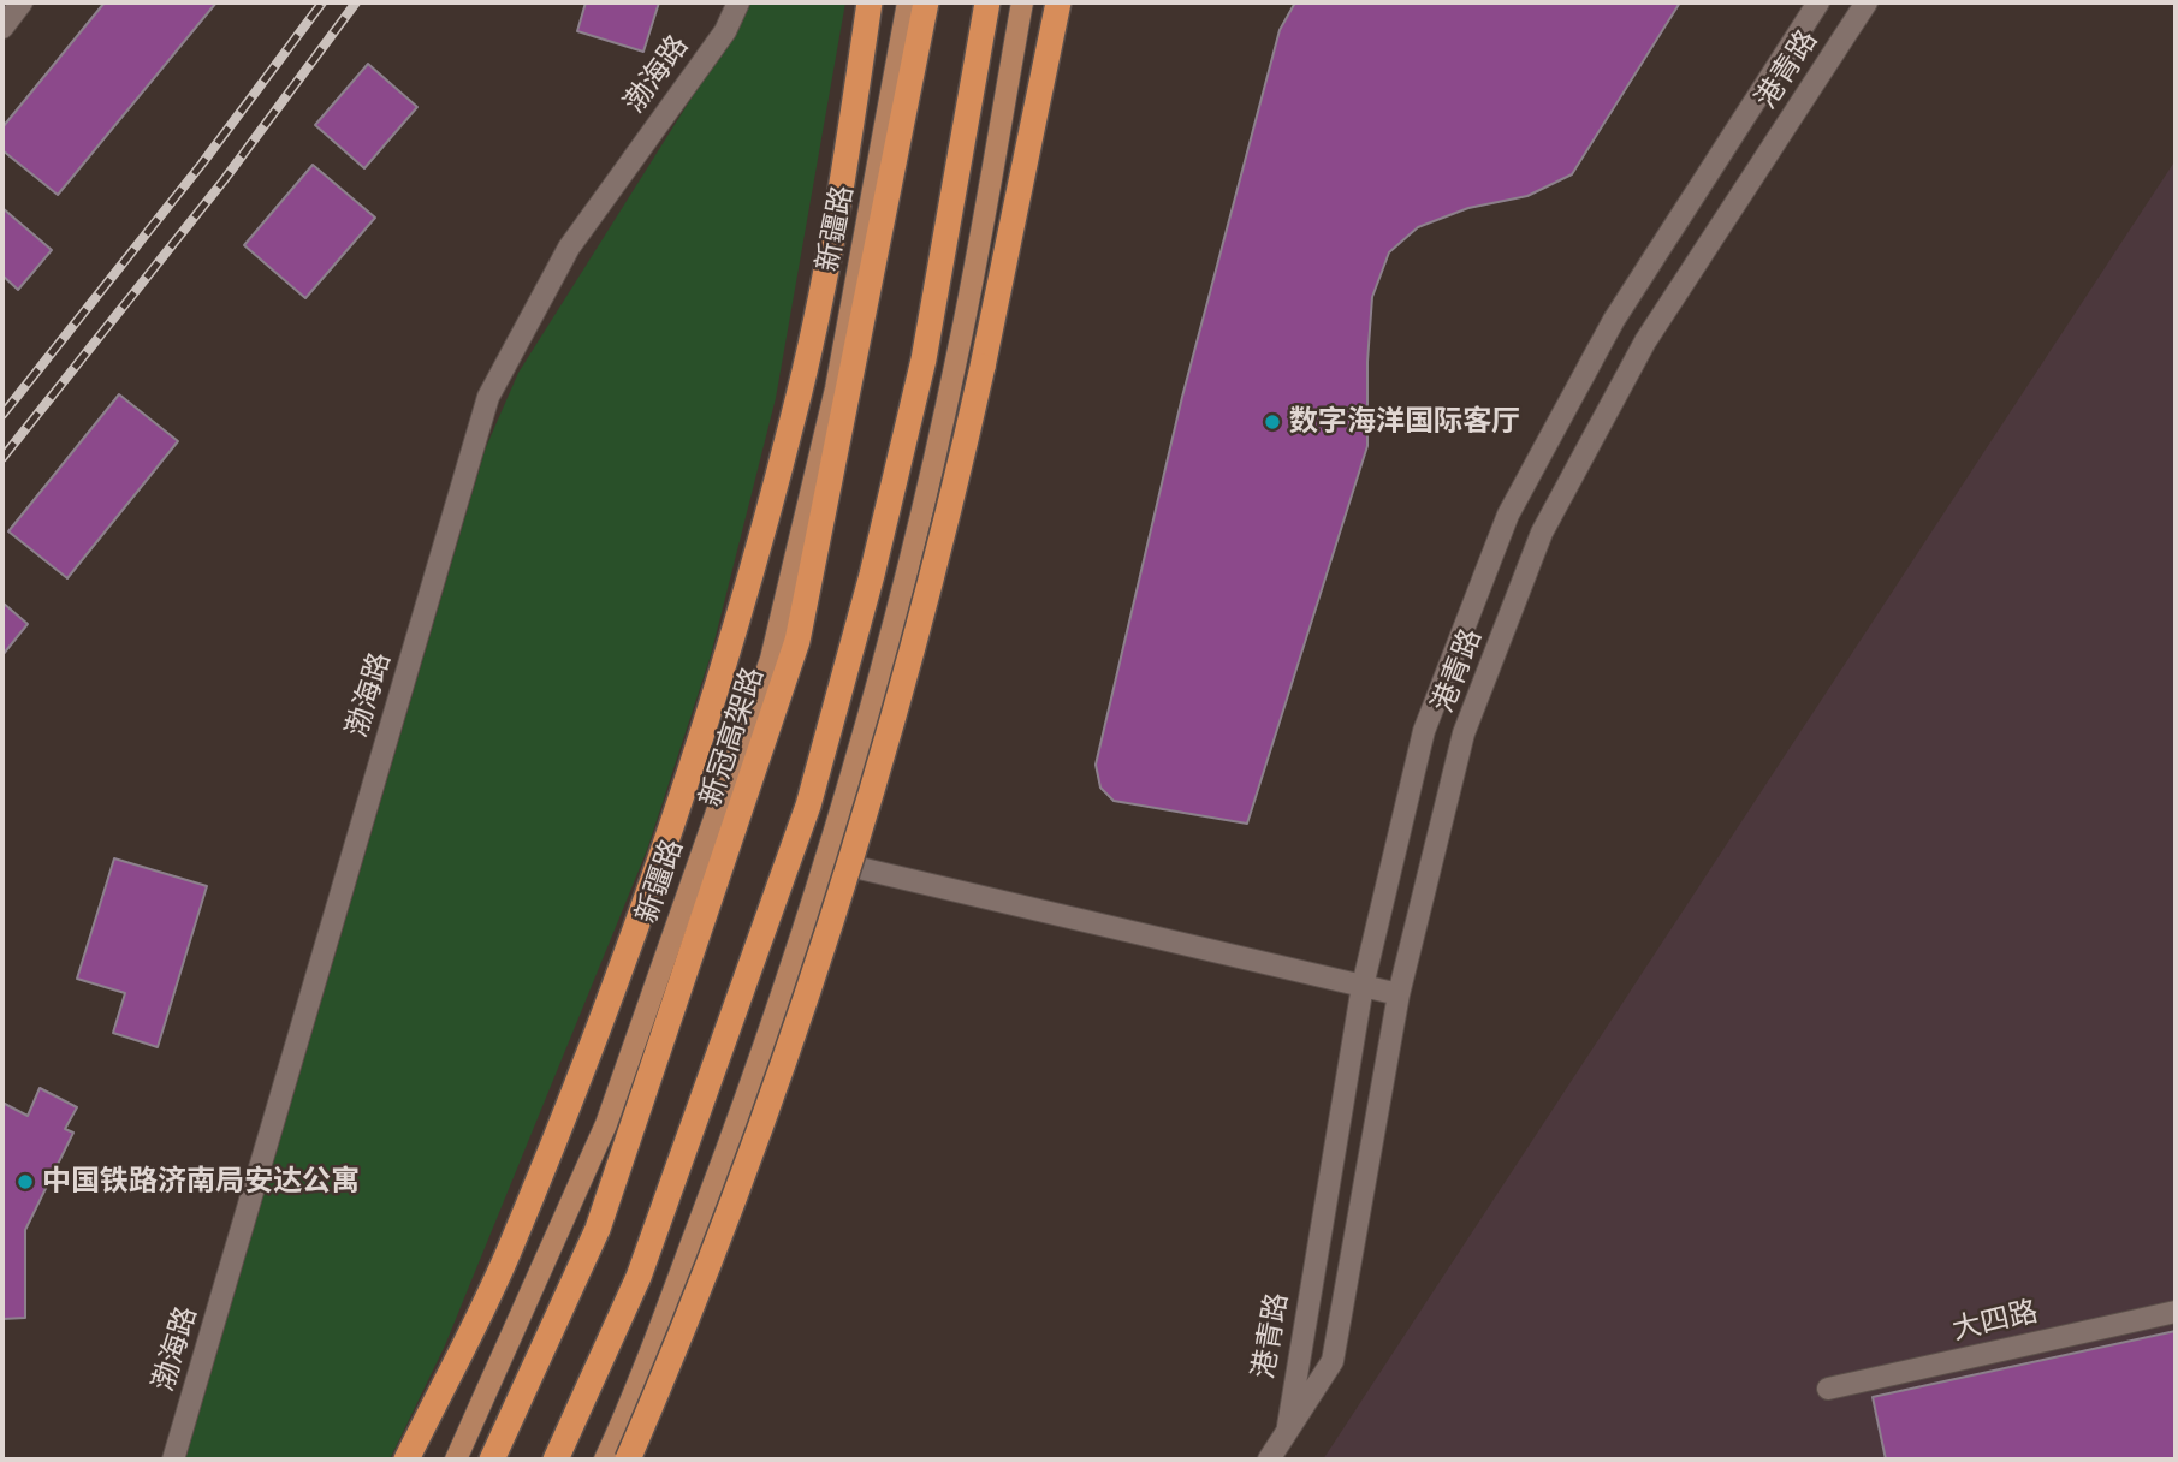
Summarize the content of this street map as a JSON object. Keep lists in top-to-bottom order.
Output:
{
  "streets": {
    "highway": ["新冠高架路"],
    "main road": ["新疆路"],
    "street": ["港青路", "渤海路", "大四路"]
  },
  "places": ["数字海洋国际客厅", "中国铁路济南局安达公寓"]
}
